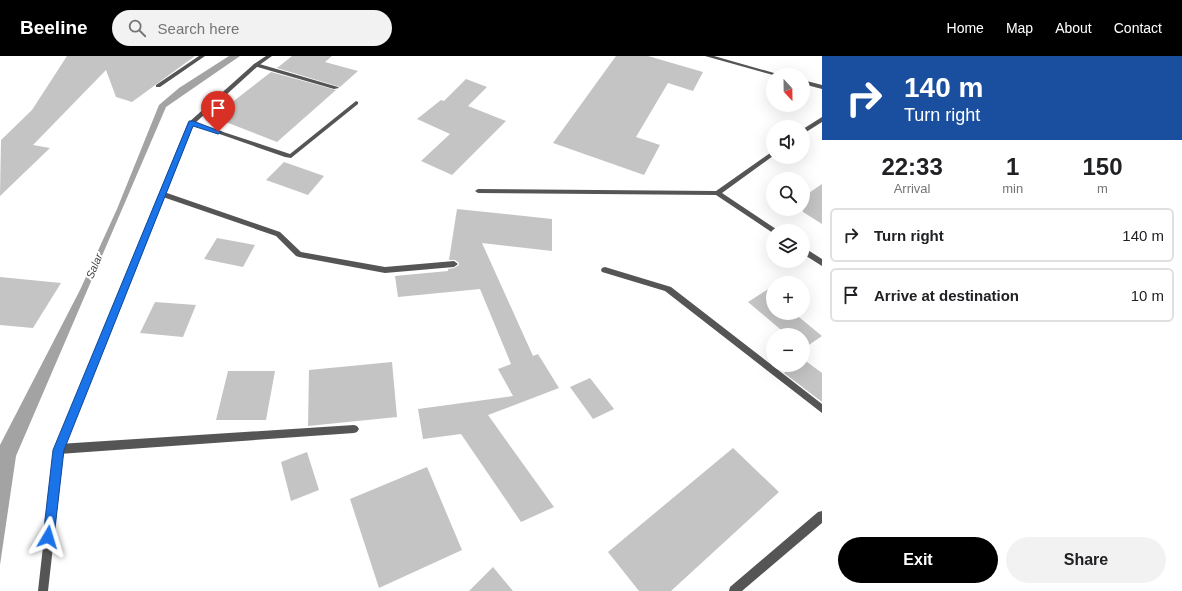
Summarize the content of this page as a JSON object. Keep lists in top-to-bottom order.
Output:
{
  "water": ["Salar"],
  "north": "bottom",
  "page": {
    "header": "Beeline",
    "search": "Search here",
    "nav": [
      "Home",
      "Map",
      "About",
      "Contact"
    ],
    "turn": ["140 m", "Turn right"],
    "map_buttons": ["+", "−"],
    "eta": [
      "22:33",
      "Arrival",
      "1",
      "min",
      "150",
      "m"
    ],
    "list": [
      {
        "name": "Turn right",
        "value": "140 m"
      },
      {
        "name": "Arrive at destination",
        "value": "10 m"
      }
    ],
    "buttons": ["Exit", "Share"]
  }
}
